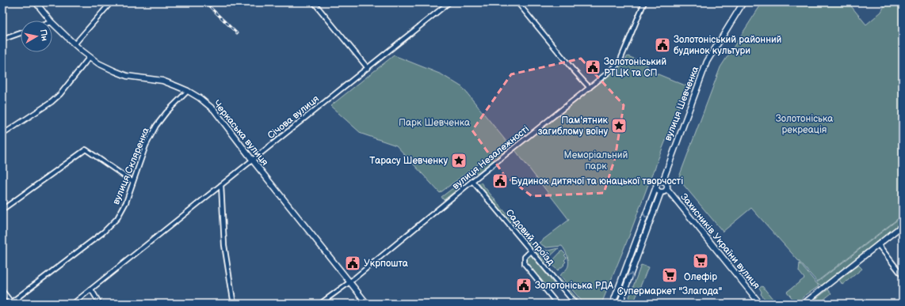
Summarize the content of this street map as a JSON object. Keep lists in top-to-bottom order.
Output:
{
  "streets": {
    "main road": ["вулиця Шевченка", "Черкаська вулиця", "Захисників України вулиця"],
    "street": [
      "Січова вулиця",
      "вулиця Незалежності",
      "вулиця Скляренка",
      "Садовий проїзд"
    ]
  },
  "crossings": [
    ["вулиця Шевченка", "Захисників України вулиця"],
    ["Січова вулиця", "Черкаська вулиця"],
    ["Черкаська вулиця", "вулиця Незалежності"],
    ["Черкаська вулиця", "вулиця Скляренка"],
    ["вулиця Незалежності", "Садовий проїзд"]
  ],
  "parks": ["Золотоніська рекреація", "Парк Шевченка", "Меморіальний парк"],
  "places": {
    "public building": [
      "Золотоніський районний будинок культури",
      "Золотоніський РТЦК та СП",
      "Будинок дитячої та юнацької творчості",
      "Укрпошта",
      "Золотоніська РДА"
    ],
    "place": ["Пам'ятник загиблому воїну", "Тарасу Шевченку"],
    "supermarket": ["Олефір", "Супермаркет \"Злагода\""]
  },
  "north": "right"
}
